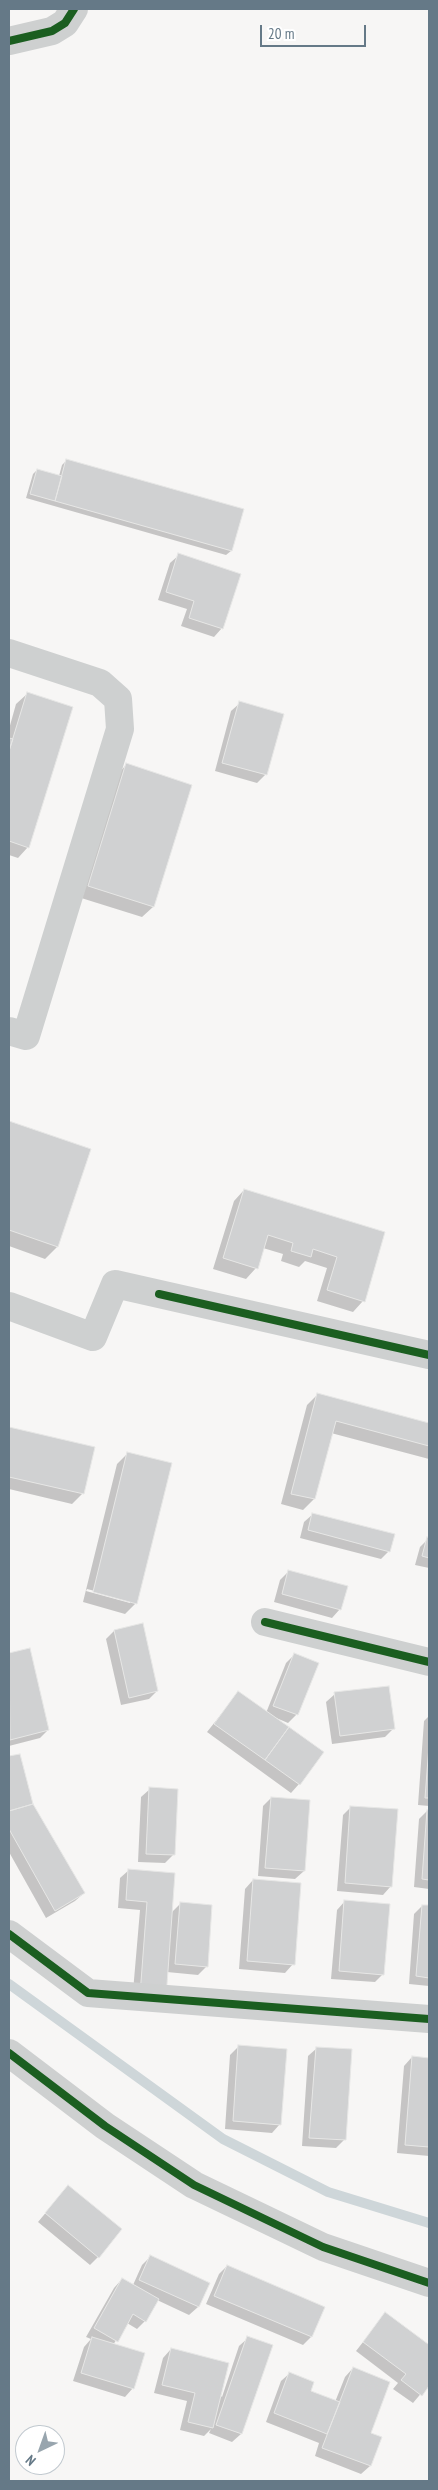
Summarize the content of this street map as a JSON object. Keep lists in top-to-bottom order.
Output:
{
  "scale_bar": "20 m",
  "north": "bottom left"
}
